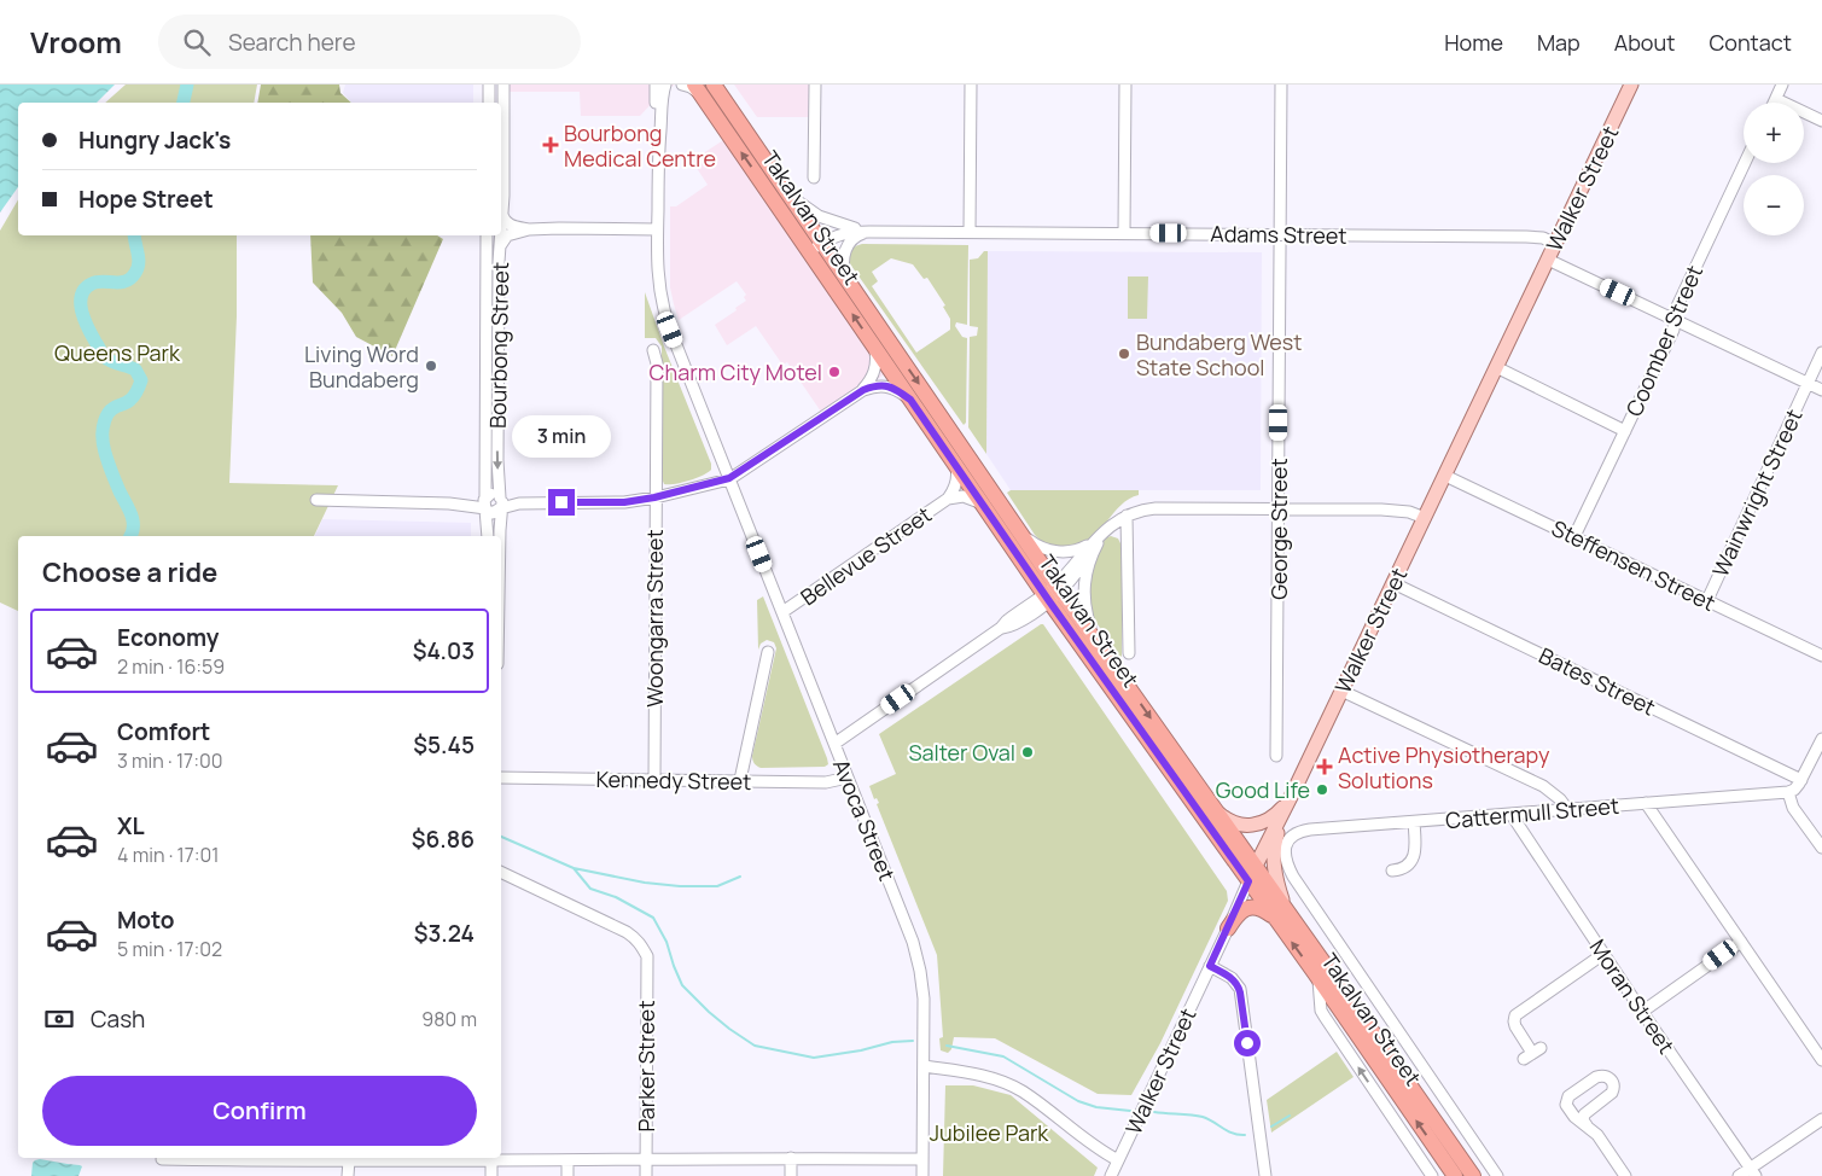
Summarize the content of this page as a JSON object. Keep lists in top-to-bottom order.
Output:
{
  "streets": {
    "highway": ["Takalvan Street"],
    "main road": ["Walker Street"],
    "street": [
      "Adams Street",
      "Coomber Street",
      "Bourbong Street",
      "Wainwright Street",
      "George Street",
      "Bellevue Street",
      "Steffensen Street",
      "Woongarra Street",
      "Bates Street",
      "Kennedy Street",
      "Cattermull Street",
      "Avoca Street",
      "Moran Street",
      "Parker Street"
    ]
  },
  "crossings": [
    ["Walker Street", "Takalvan Street"],
    ["Walker Street", "Adams Street"],
    ["Walker Street", "Steffensen Street"],
    ["Walker Street", "Bates Street"],
    ["Takalvan Street", "Adams Street"],
    ["Takalvan Street", "Bellevue Street"],
    ["Takalvan Street", "Cattermull Street"],
    ["Adams Street", "George Street"],
    ["Coomber Street", "Steffensen Street"],
    ["Wainwright Street", "Steffensen Street"],
    ["Bellevue Street", "Avoca Street"],
    ["Woongarra Street", "Kennedy Street"],
    ["Kennedy Street", "Avoca Street"],
    ["Cattermull Street", "Moran Street"]
  ],
  "parks": ["Queens Park", "Jubilee Park"],
  "places": {
    "health": ["Bourbong Medical Centre", "Active Physiotherapy Solutions"],
    "other": [
      "Bundaberg West State School",
      "Living Word Bundaberg",
      "Charm City Motel",
      "Salter Oval",
      "Good Life"
    ]
  },
  "page": {
    "header": "Vroom",
    "search": "Search here",
    "nav": [
      "Home",
      "Map",
      "About",
      "Contact"
    ],
    "map_buttons": ["+", "−"],
    "banner": ["Hungry Jack's", "Hope Street"],
    "bubble": "3 min",
    "heading": "Choose a ride",
    "list": [
      {
        "name": "Economy",
        "note": "2 min · 16:59",
        "value": "$4.03"
      },
      {
        "name": "Comfort",
        "note": "3 min · 17:00",
        "value": "$5.45"
      },
      {
        "name": "XL",
        "note": "4 min · 17:01",
        "value": "$6.86"
      },
      {
        "name": "Moto",
        "note": "5 min · 17:02",
        "value": "$3.24"
      }
    ],
    "pay": ["Cash", "980 m"],
    "buttons": "Confirm"
  }
}
